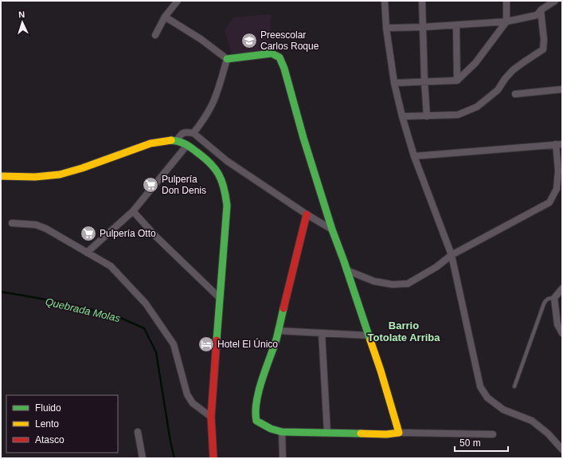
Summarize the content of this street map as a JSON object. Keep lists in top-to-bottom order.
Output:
{
  "districts": ["Barrio Totolate Arriba"],
  "water": ["Quebrada Molas"],
  "places": {
    "school or university": ["Preescolar Carlos Roque"],
    "supermarket": ["Pulpería Don Denis", "Pulpería Otto"],
    "hotel": ["Hotel El Único"]
  },
  "legend": ["Fluido", "Lento", "Atasco"],
  "scale_bar": "50 m",
  "north": "top"
}
